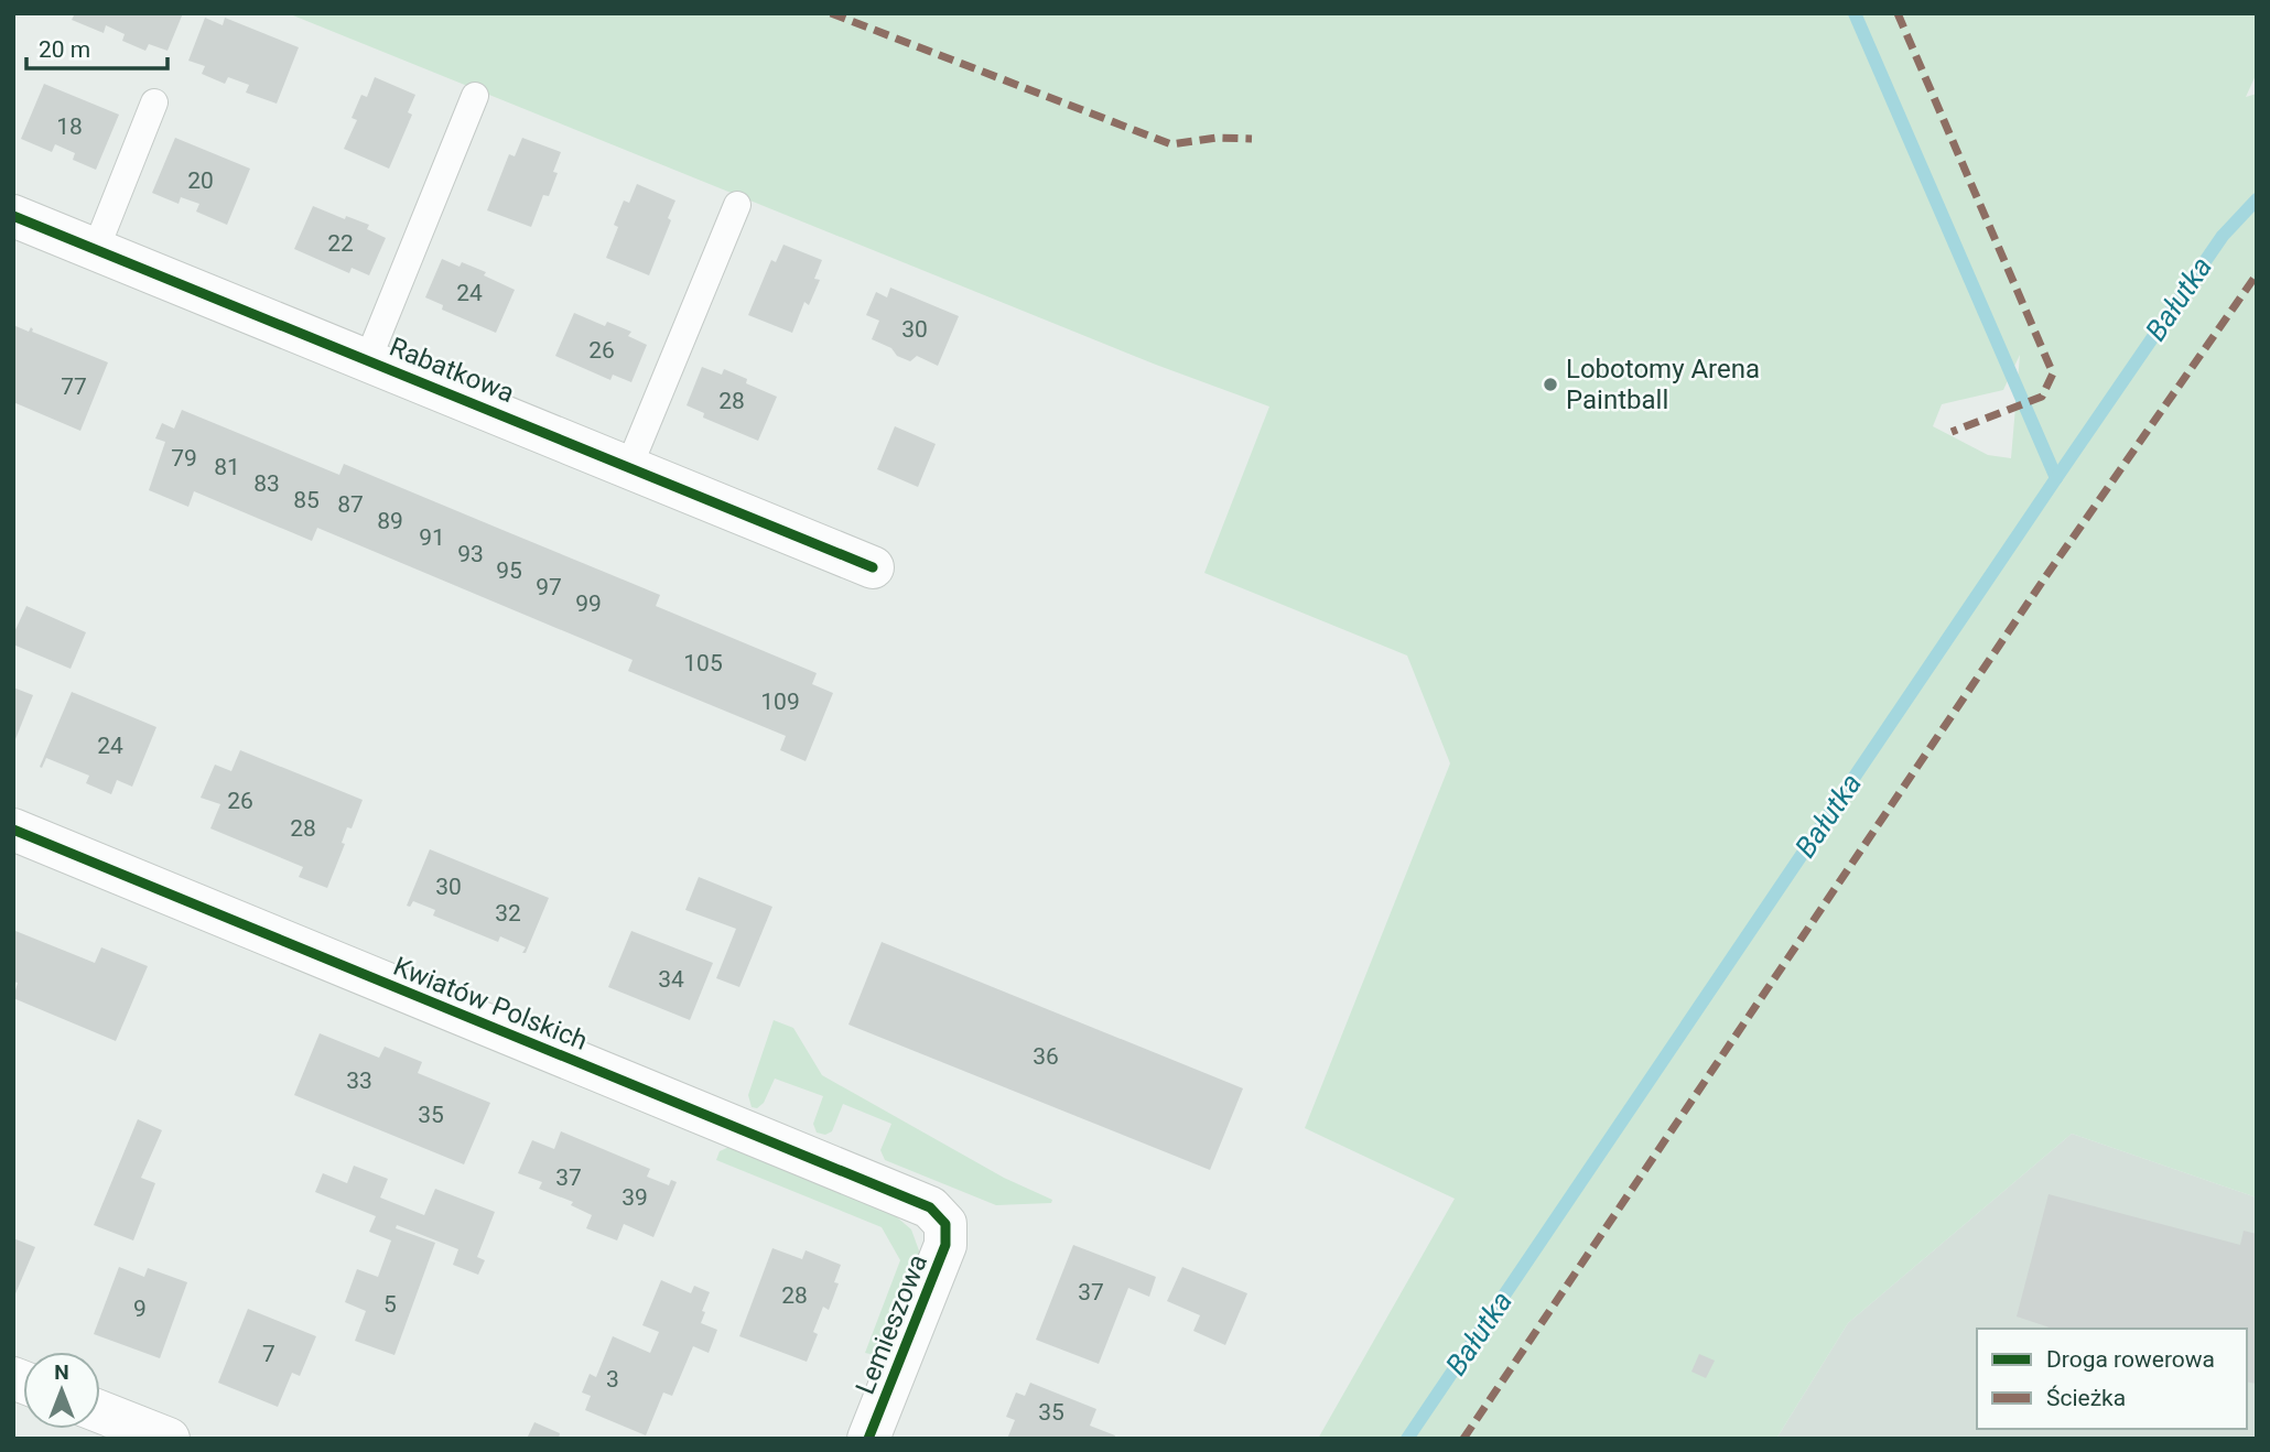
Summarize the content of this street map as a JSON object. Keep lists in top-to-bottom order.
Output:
{
  "streets": {
    "street": ["Rabatkowa", "Kwiatów Polskich", "Lemieszowa"]
  },
  "crossings": [
    ["Kwiatów Polskich", "Lemieszowa"]
  ],
  "water": ["Bałutka"],
  "places": ["Lobotomy Arena Paintball"],
  "house_numbers": [
    "18",
    "20",
    "22",
    "24",
    "30",
    "26",
    "77",
    "28",
    "79",
    "81",
    "83",
    "85",
    "87",
    "89",
    "91",
    "93",
    "95",
    "97",
    "99",
    "105",
    "109",
    "24",
    "26",
    "28",
    "30",
    "32",
    "34",
    "36",
    "33",
    "35",
    "37",
    "39",
    "37",
    "28",
    "5",
    "9",
    "7",
    "3",
    "35"
  ],
  "legend": ["Droga rowerowa", "Ścieżka"],
  "scale_bar": "20 m",
  "north": "top"
}
